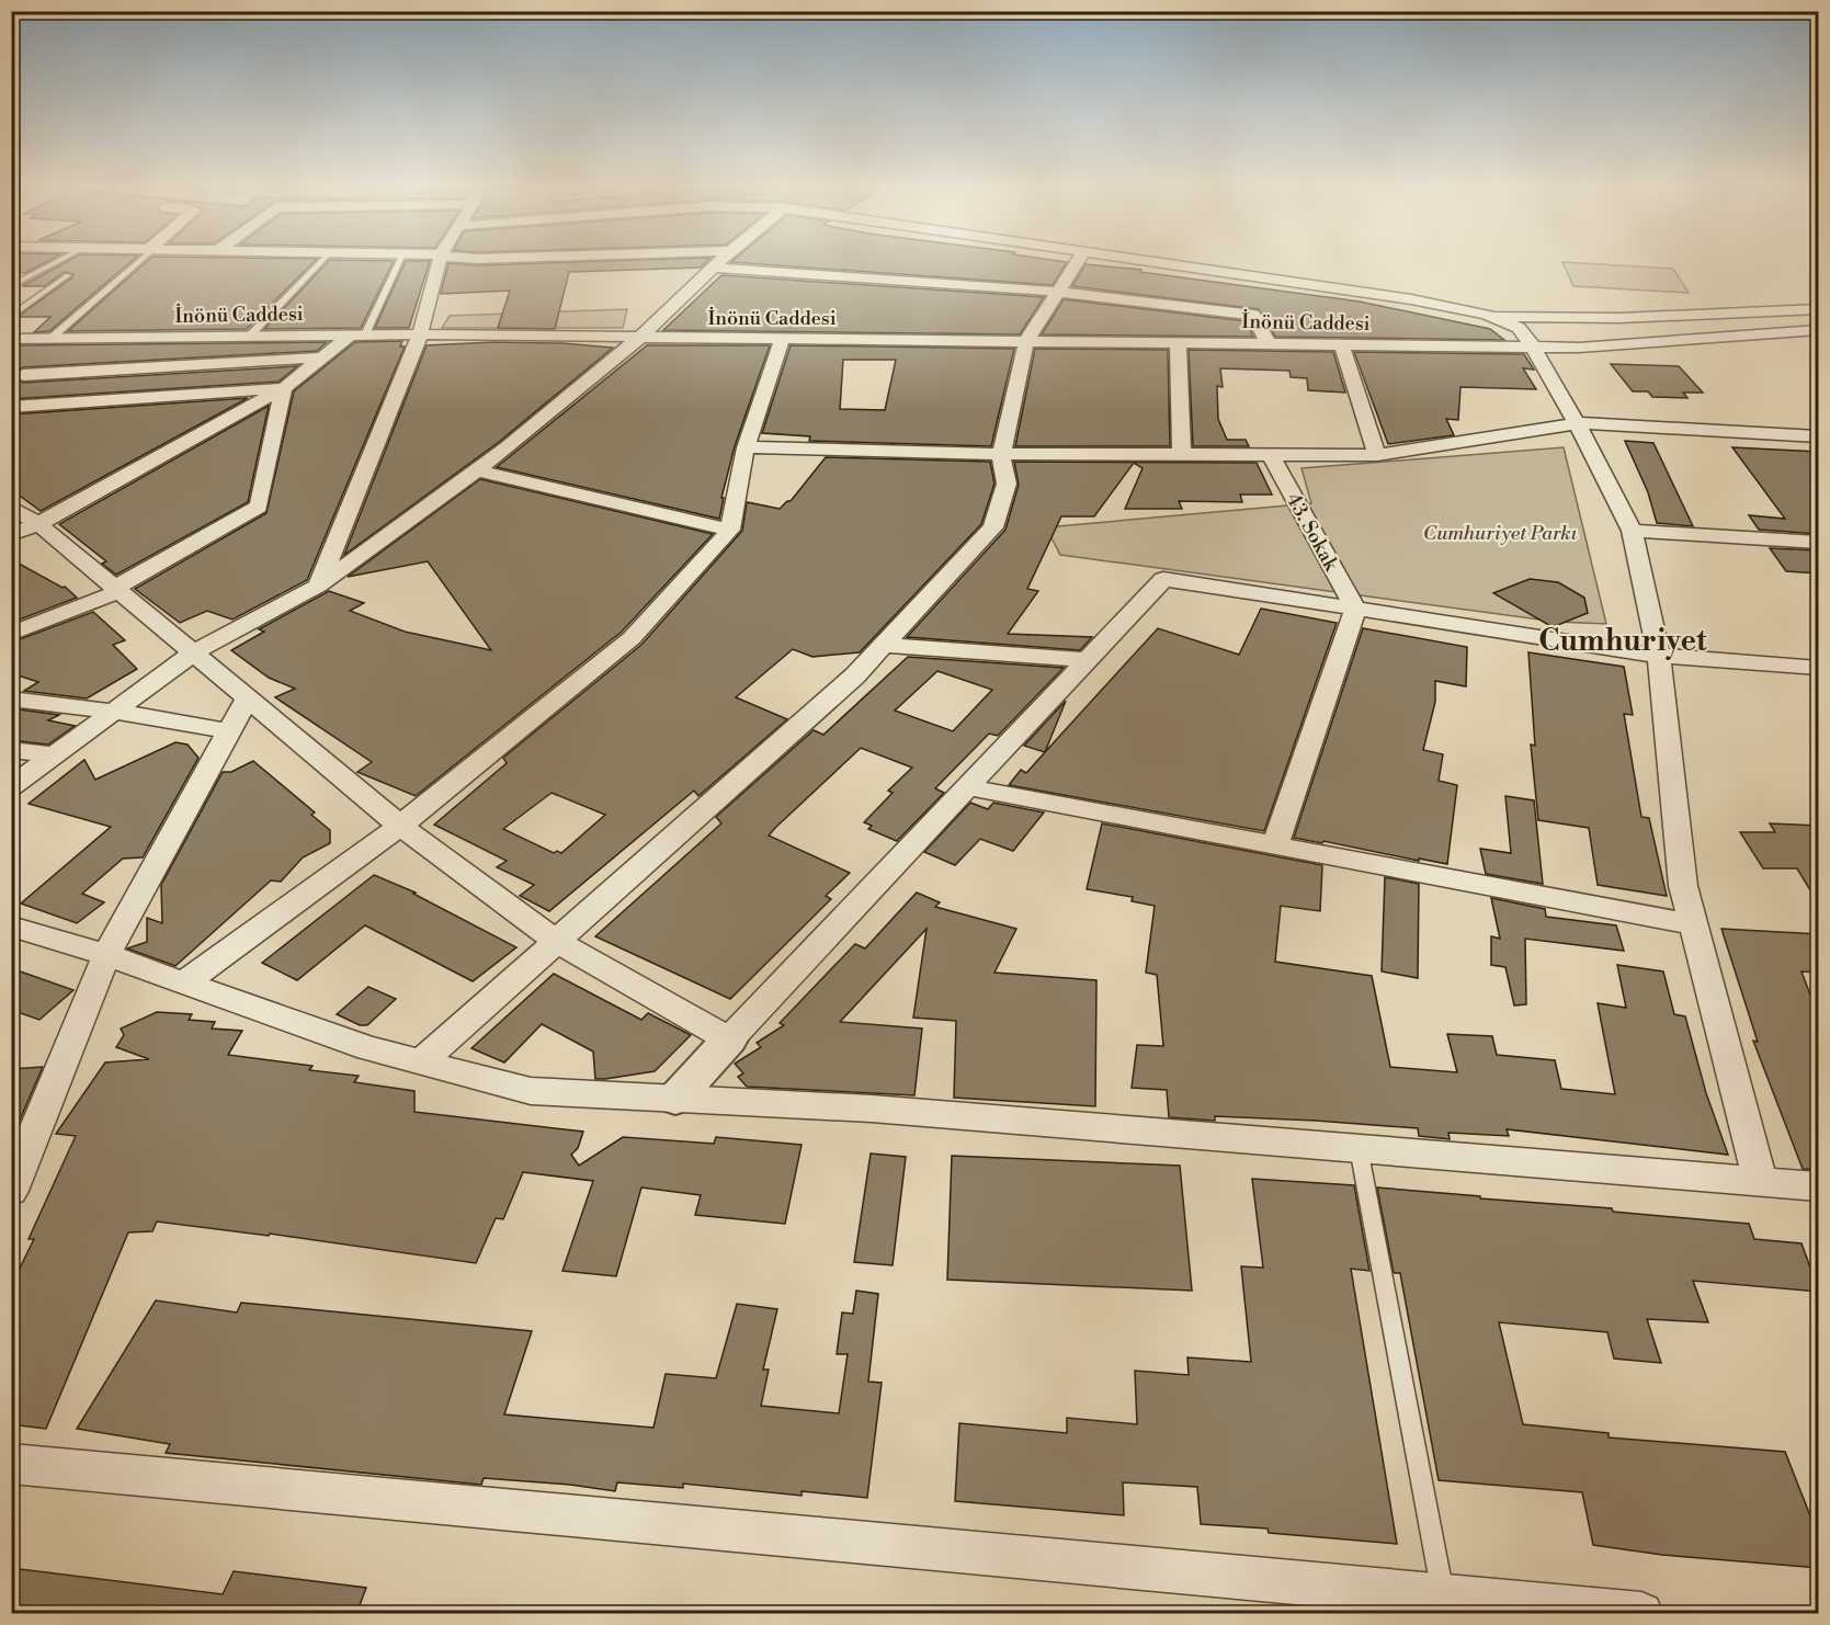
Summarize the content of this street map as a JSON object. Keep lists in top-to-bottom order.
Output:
{
  "streets": {
    "street": ["İnönü Caddesi", "43. Sokak"]
  },
  "districts": ["Cumhuriyet"],
  "parks": ["Cumhuriyet Parkı"]
}
